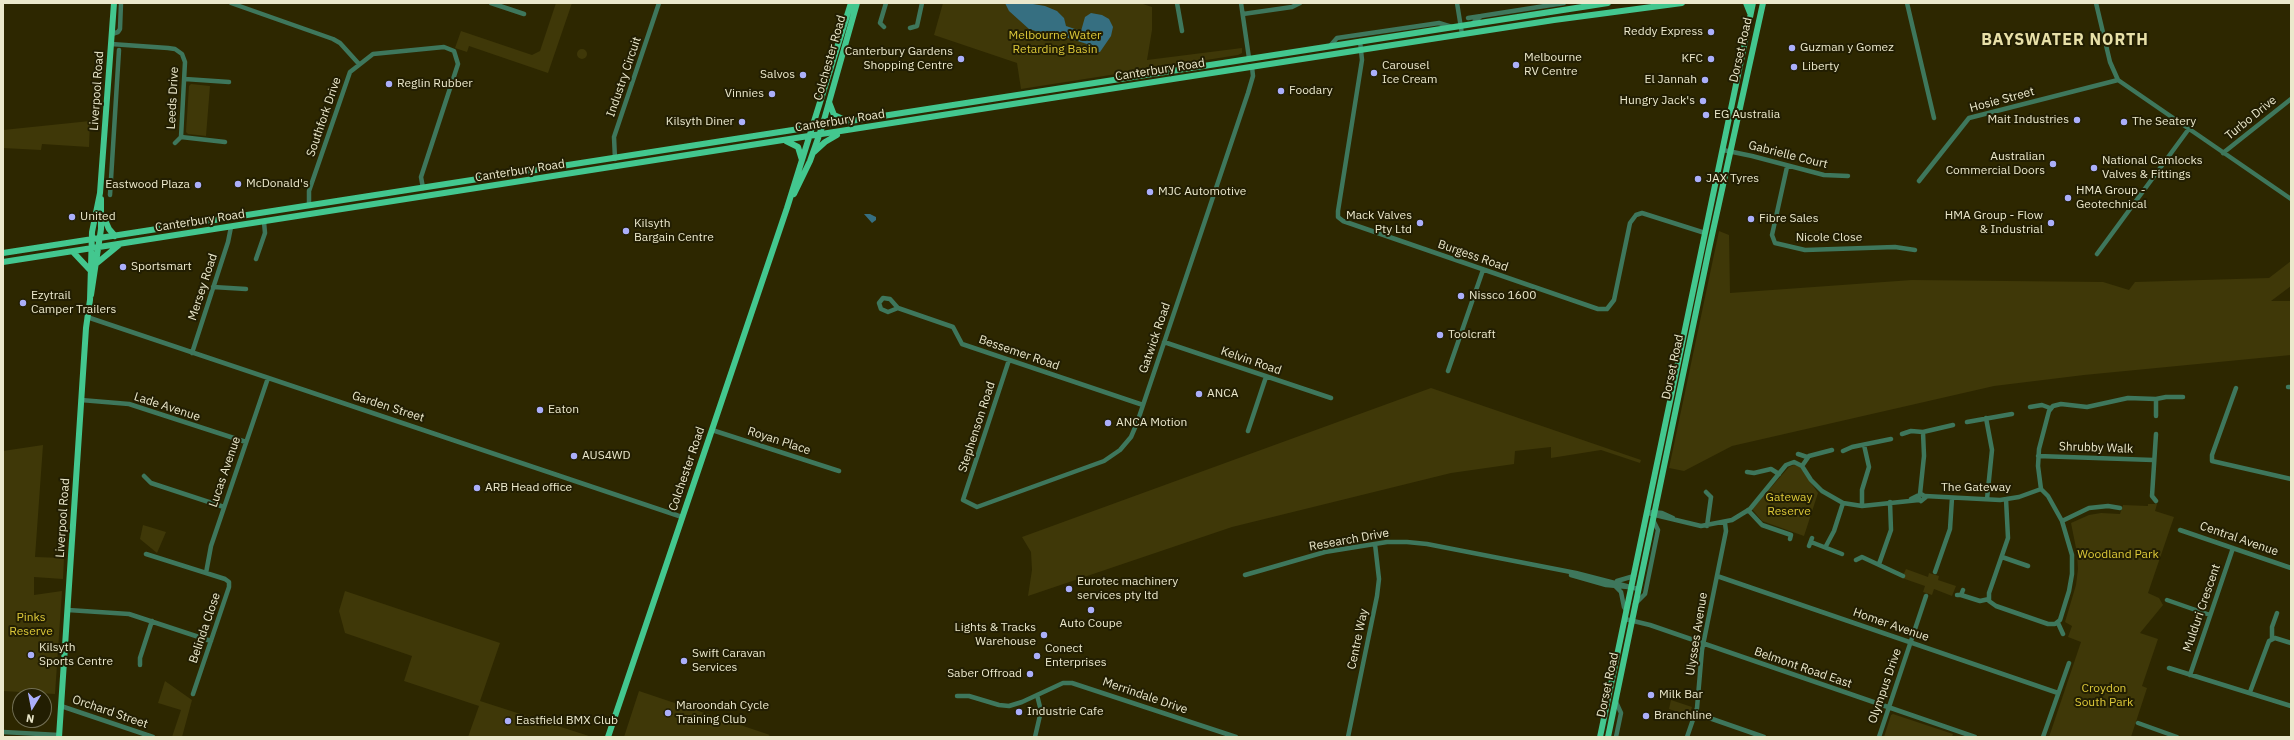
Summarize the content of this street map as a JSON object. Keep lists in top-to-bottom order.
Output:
{
  "streets": {
    "main road": [
      "Dorset Road",
      "Colchester Road",
      "Canterbury Road",
      "Liverpool Road"
    ],
    "street": [
      "Industry Circuit",
      "Leeds Drive",
      "Hosie Street",
      "Southfork Drive",
      "Turbo Drive",
      "Gabrielle Court",
      "Nicole Close",
      "Burgess Road",
      "Mersey Road",
      "Gatwick Road",
      "Bessemer Road",
      "Kelvin Road",
      "Lade Avenue",
      "Garden Street",
      "Stephenson Road",
      "Royan Place",
      "Shrubby Walk",
      "Lucas Avenue",
      "The Gateway",
      "Central Avenue",
      "Research Drive",
      "Mulduri Crescent",
      "Homer Avenue",
      "Belinda Close",
      "Ulysses Avenue",
      "Centre Way",
      "Belmont Road East",
      "Olympus Drive",
      "Merrindale Drive",
      "Orchard Street"
    ]
  },
  "crossings": [
    ["Dorset Road", "Gabrielle Court"],
    ["Dorset Road", "Burgess Road"],
    ["Dorset Road", "Research Drive"],
    ["Dorset Road", "Belmont Road East"],
    ["Colchester Road", "Canterbury Road"],
    ["Colchester Road", "Garden Street"],
    ["Colchester Road", "Royan Place"],
    ["Canterbury Road", "Industry Circuit"],
    ["Canterbury Road", "Liverpool Road"],
    ["Canterbury Road", "Southfork Drive"],
    ["Canterbury Road", "Burgess Road"],
    ["Canterbury Road", "Mersey Road"],
    ["Canterbury Road", "Gatwick Road"],
    ["Liverpool Road", "Leeds Drive"],
    ["Liverpool Road", "Lade Avenue"],
    ["Liverpool Road", "Garden Street"],
    ["Liverpool Road", "Orchard Street"],
    ["Gabrielle Court", "Nicole Close"],
    ["Mersey Road", "Garden Street"],
    ["Gatwick Road", "Bessemer Road"],
    ["Gatwick Road", "Kelvin Road"],
    ["Gatwick Road", "Stephenson Road"],
    ["Bessemer Road", "Stephenson Road"],
    ["Lade Avenue", "Lucas Avenue"],
    ["Garden Street", "Lucas Avenue"],
    ["Lucas Avenue", "Belinda Close"],
    ["Central Avenue", "Mulduri Crescent"],
    ["Research Drive", "Centre Way"],
    ["Homer Avenue", "Ulysses Avenue"],
    ["Homer Avenue", "Olympus Drive"],
    ["Ulysses Avenue", "Belmont Road East"],
    ["Belmont Road East", "Olympus Drive"]
  ],
  "districts": ["BAYSWATER NORTH"],
  "parks": [
    "Melbourne Water Retarding Basin",
    "Gateway Reserve",
    "Woodland Park",
    "Pinks Reserve",
    "Croydon South Park"
  ],
  "places": [
    "Reddy Express",
    "Guzman y Gomez",
    "Canterbury Gardens Shopping Centre",
    "KFC",
    "Melbourne RV Centre",
    "Liberty",
    "Carousel Ice Cream",
    "Salvos",
    "El Jannah",
    "Reglin Rubber",
    "Foodary",
    "Vinnies",
    "Hungry Jack's",
    "EG Australia",
    "Mait Industries",
    "Kilsyth Diner",
    "The Seatery",
    "Australian Commercial Doors",
    "National Camlocks Valves & Fittings",
    "JAX Tyres",
    "McDonald's",
    "Eastwood Plaza",
    "MJC Automotive",
    "HMA Group - Geotechnical",
    "United",
    "Fibre Sales",
    "Mack Valves Pty Ltd",
    "HMA Group - Flow & Industrial",
    "Kilsyth Bargain Centre",
    "Sportsmart",
    "Nissco 1600",
    "Ezytrail Camper Trailers",
    "Toolcraft",
    "ANCA",
    "Eaton",
    "ANCA Motion",
    "AUS4WD",
    "ARB Head office",
    "Eurotec machinery services pty ltd",
    "Auto Coupe",
    "Lights & Tracks Warehouse",
    "Kilsyth Sports Centre",
    "Conect Enterprises",
    "Swift Caravan Services",
    "Saber Offroad",
    "Milk Bar",
    "Industrie Cafe",
    "Maroondah Cycle Training Club",
    "Branchline",
    "Eastfield BMX Club"
  ],
  "north": "bottom"
}
